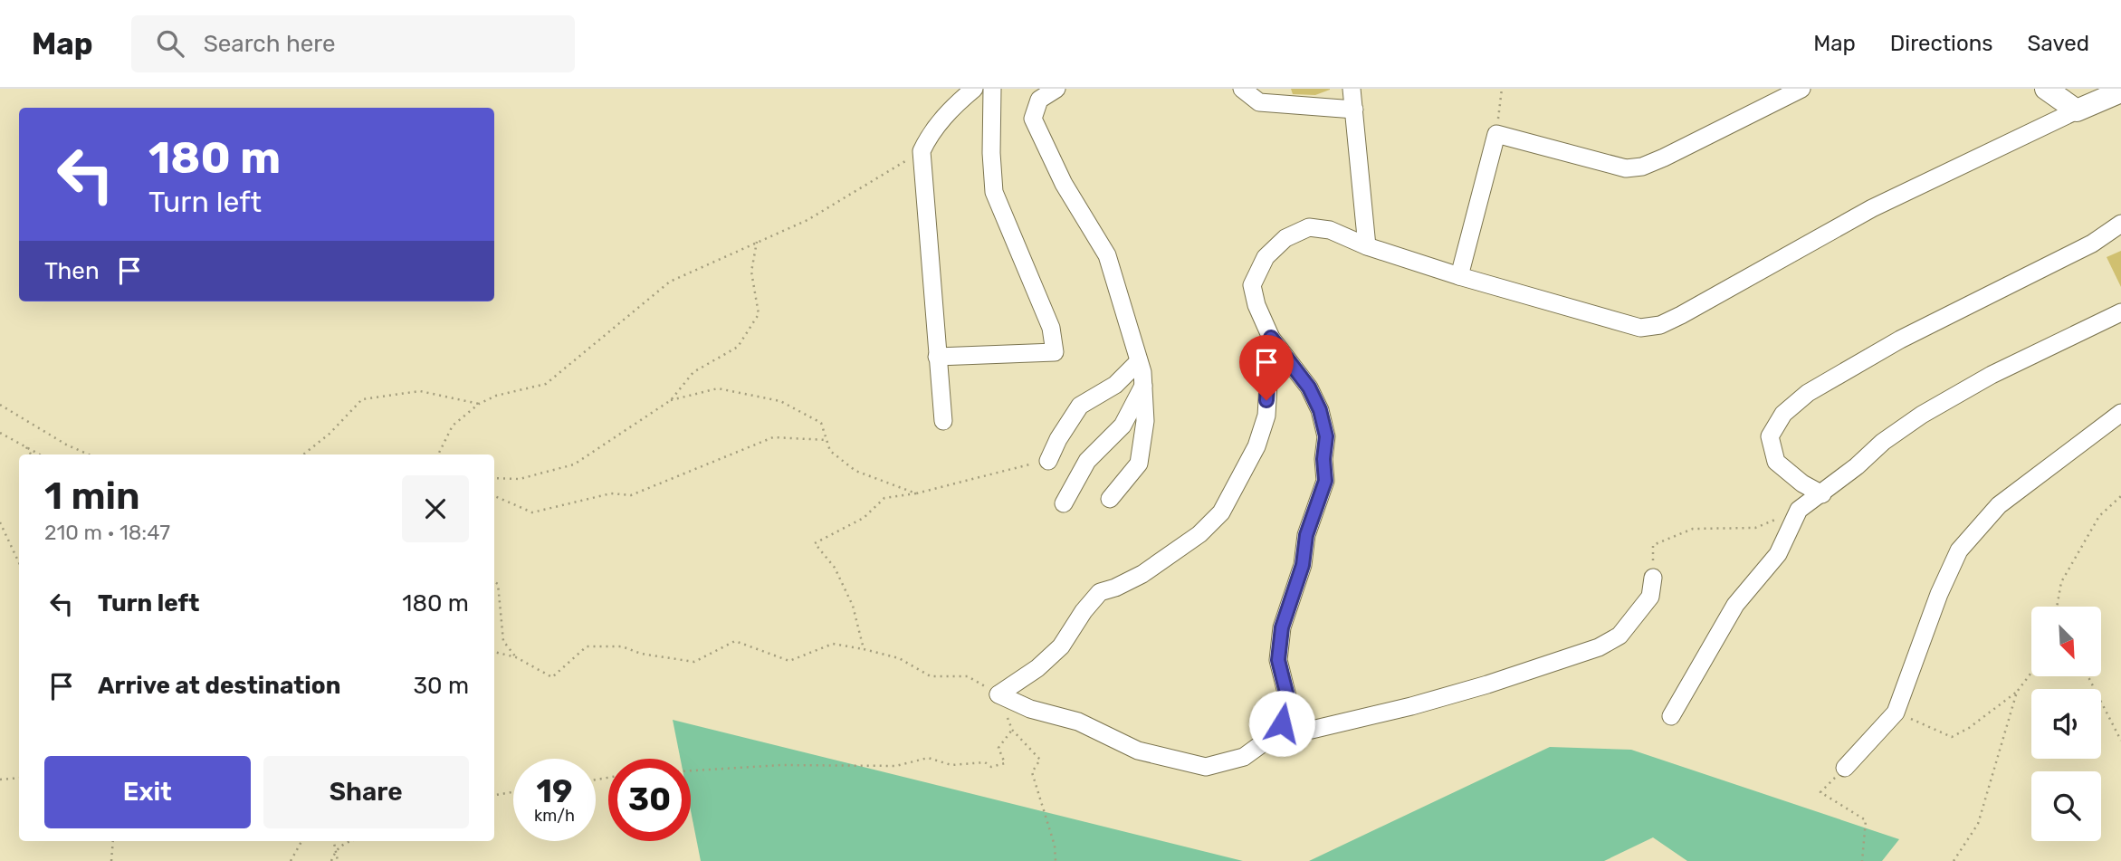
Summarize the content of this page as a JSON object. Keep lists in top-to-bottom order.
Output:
{
  "north": "bottom right",
  "page": {
    "header": "Map",
    "search": "Search here",
    "nav": ["Map", "Directions", "Saved"],
    "turn": ["180 m", "Turn left"],
    "then": "Then",
    "heading": ["1 min", "210 m · 18:47"],
    "list": [
      {
        "name": "Turn left",
        "value": "180 m"
      },
      {
        "name": "Arrive at destination",
        "value": "30 m"
      }
    ],
    "buttons": ["Exit", "Share"],
    "speed": "19 km/h",
    "limit": "30"
  }
}
